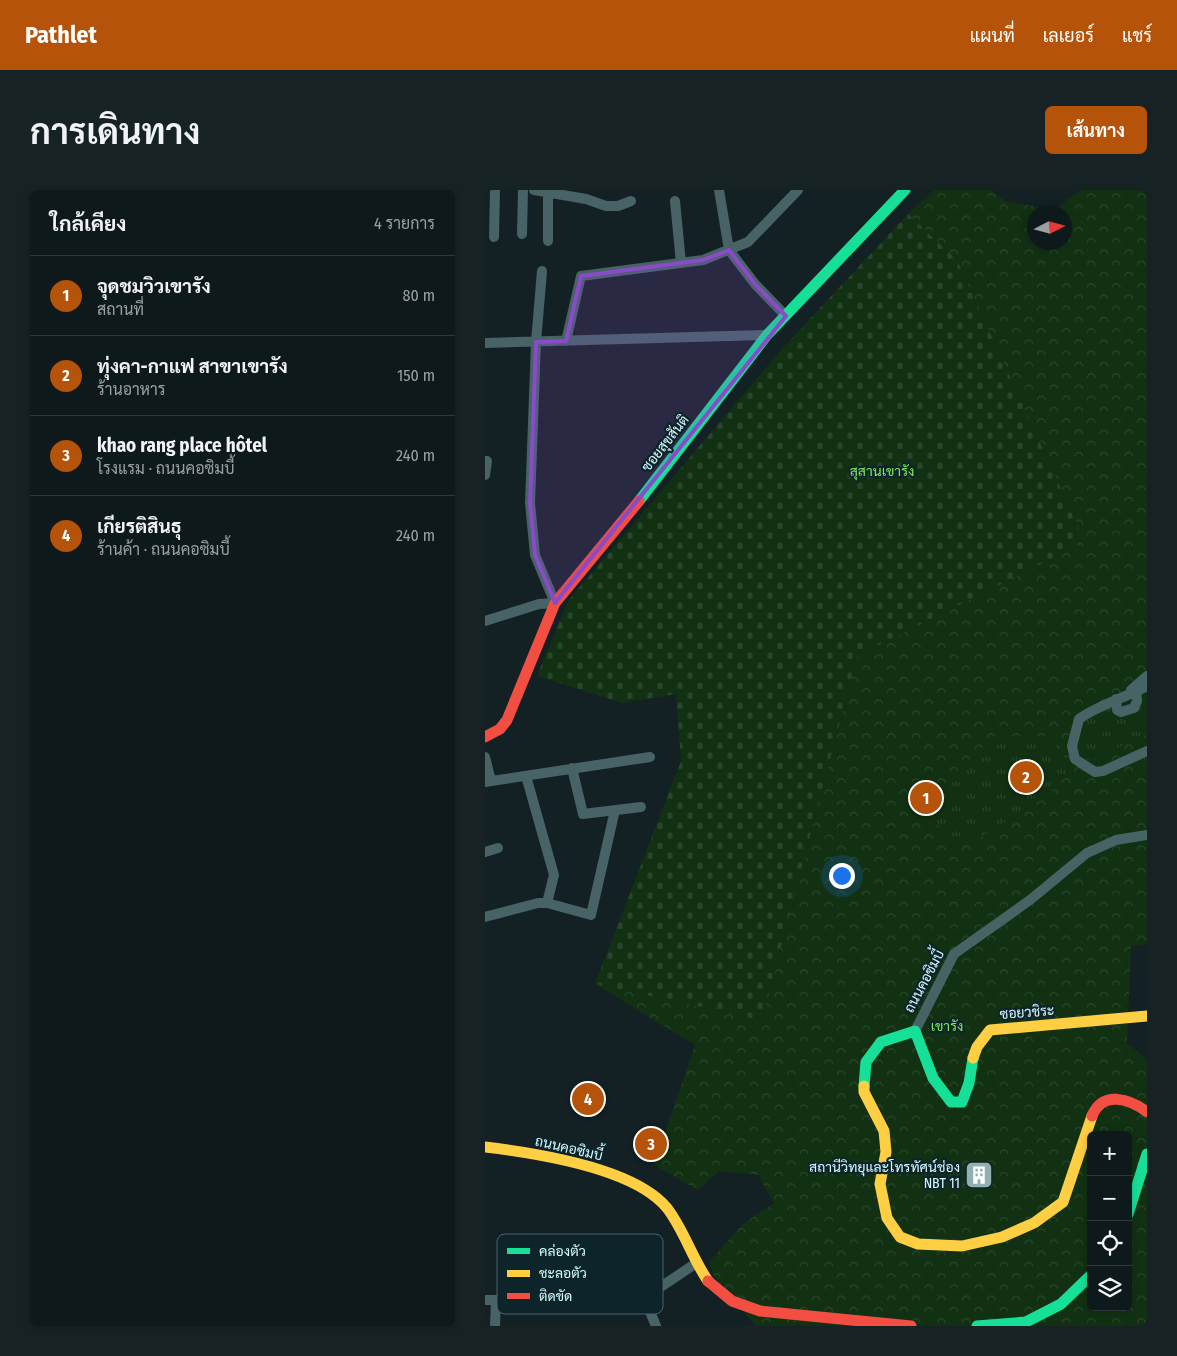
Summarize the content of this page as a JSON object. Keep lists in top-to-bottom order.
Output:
{
  "streets": {
    "street": ["ซอยสุขสันติ", "ถนนคอซิมบี้", "ซอยวชิระ"]
  },
  "crossings": [
    ["ถนนคอซิมบี้", "ซอยวชิระ"]
  ],
  "parks": ["สุสานเขารัง", "เขารัง"],
  "places": {
    "building": ["สถานีวิทยุและโทรทัศน์ช่อง NBT 11"]
  },
  "legend": ["คล่องตัว", "ชะลอตัว", "ติดขัด"],
  "north": "right",
  "page": {
    "header": "Pathlet",
    "nav": ["แผนที่", "เลเยอร์", "แชร์"],
    "buttons": "เส้นทาง",
    "title": "การเดินทาง",
    "heading": ["ใกล้เคียง", "4 รายการ"],
    "list": [
      {
        "mark": "1",
        "name": "จุดชมวิวเขารัง",
        "note": "สถานที่",
        "value": "80 m"
      },
      {
        "mark": "2",
        "name": "ทุ่งคา-กาแฟ สาขาเขารัง",
        "note": "ร้านอาหาร",
        "value": "150 m"
      },
      {
        "mark": "3",
        "name": "khao rang place hôtel",
        "note": "โรงแรม · ถนนคอซิมบี้",
        "value": "240 m"
      },
      {
        "mark": "4",
        "name": "เกียรติสินธุ",
        "note": "ร้านค้า · ถนนคอซิมบี้",
        "value": "240 m"
      }
    ],
    "pins": [
      "2",
      "1",
      "4",
      "3"
    ],
    "map_buttons": ["+", "−"]
  }
}
